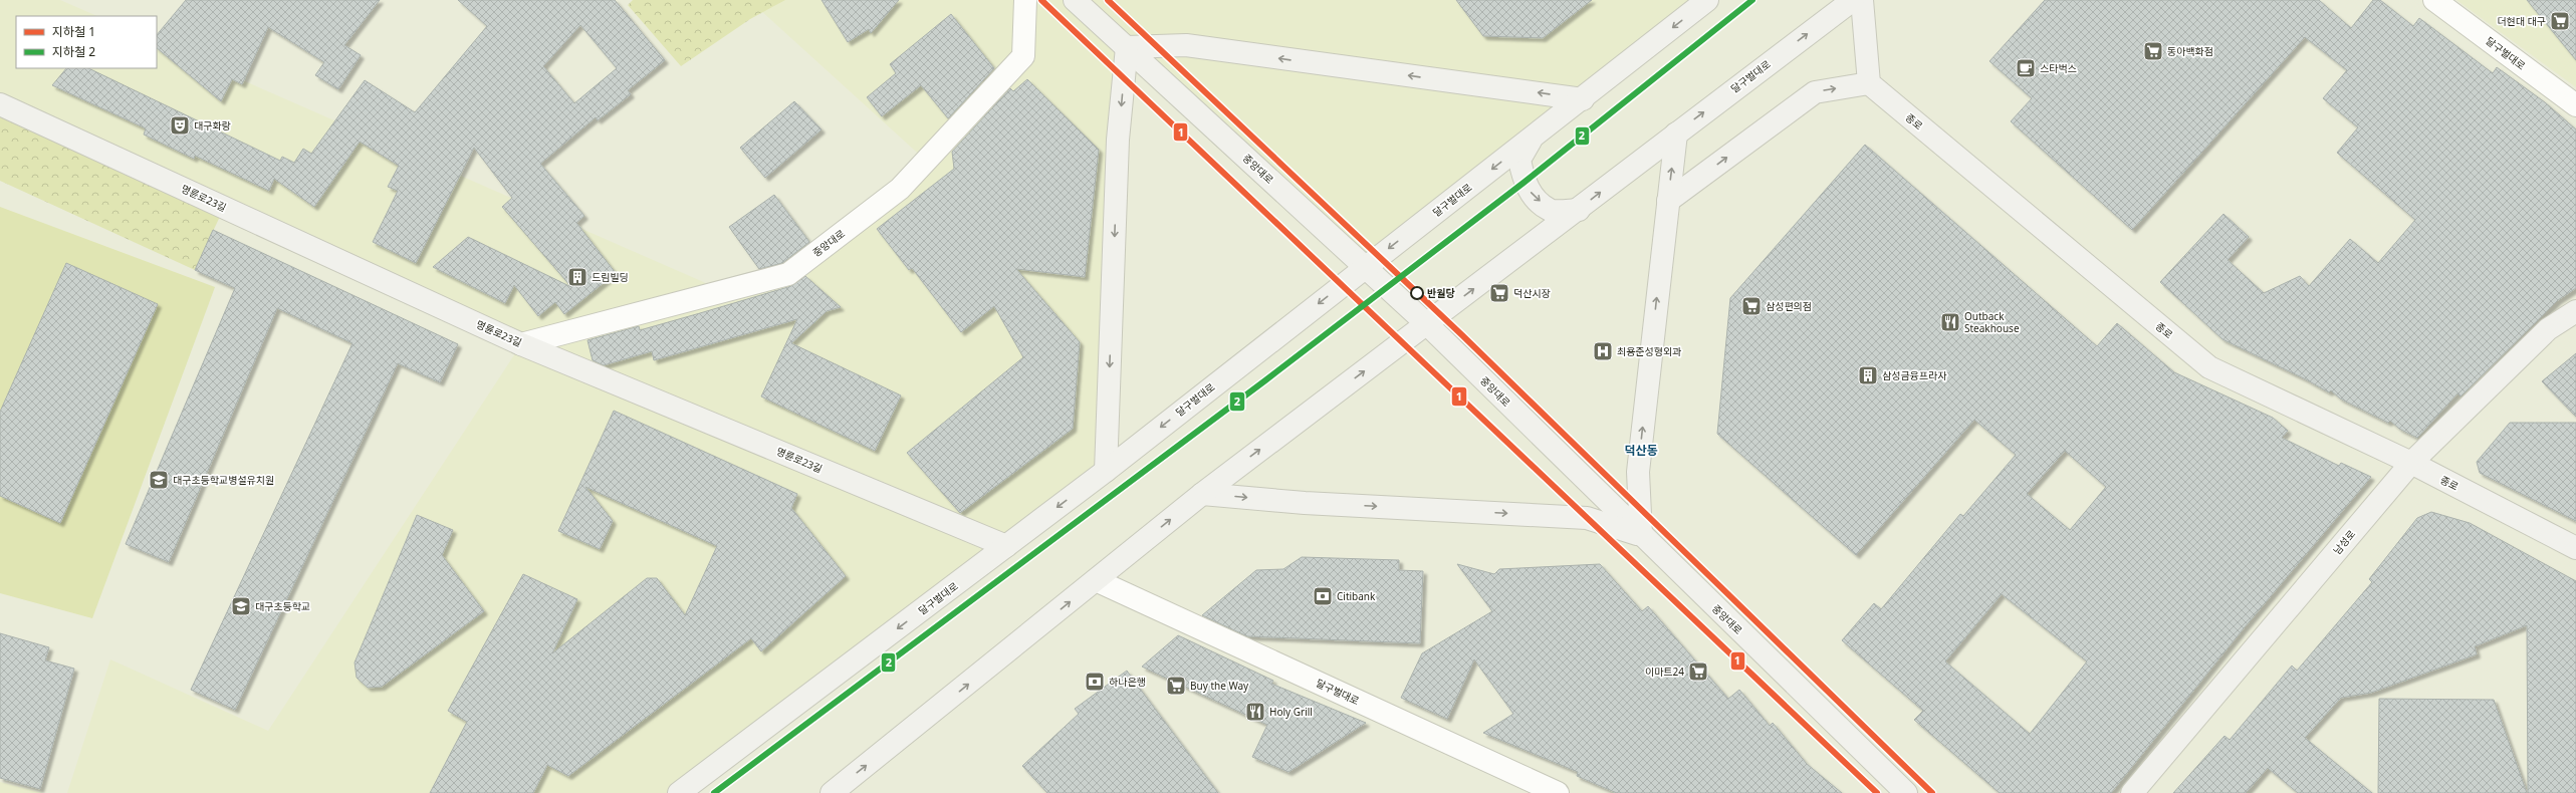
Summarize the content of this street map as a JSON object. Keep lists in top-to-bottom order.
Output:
{
  "streets": {
    "main road": [
      "달구벌대로",
      "종로",
      "중앙대로",
      "명륜로23길",
      "남성로"
    ]
  },
  "crossings": [
    ["달구벌대로", "중앙대로"],
    ["달구벌대로", "명륜로23길"],
    ["종로", "남성로"],
    ["중앙대로", "명륜로23길"]
  ],
  "districts": ["덕산동"],
  "places": {
    "supermarket": [
      "더현대 대구",
      "동아백화점",
      "덕산시장",
      "삼성편의점",
      "이마트24",
      "Buy the Way"
    ],
    "cafe": ["스타벅스"],
    "theatre": ["대구화랑"],
    "building": ["드림빌딩", "삼성금융프라자"],
    "other": ["반월당"],
    "restaurant": ["Outback Steakhouse", "Holy Grill"],
    "hospital": ["최용준성형외과"],
    "school or university": ["대구초등학교병설유치원", "대구초등학교"],
    "bank": ["Citibank", "하나은행"]
  },
  "lines": ["metro line 1", "metro line 2"],
  "legend": ["지하철 1", "지하철 2"]
}
